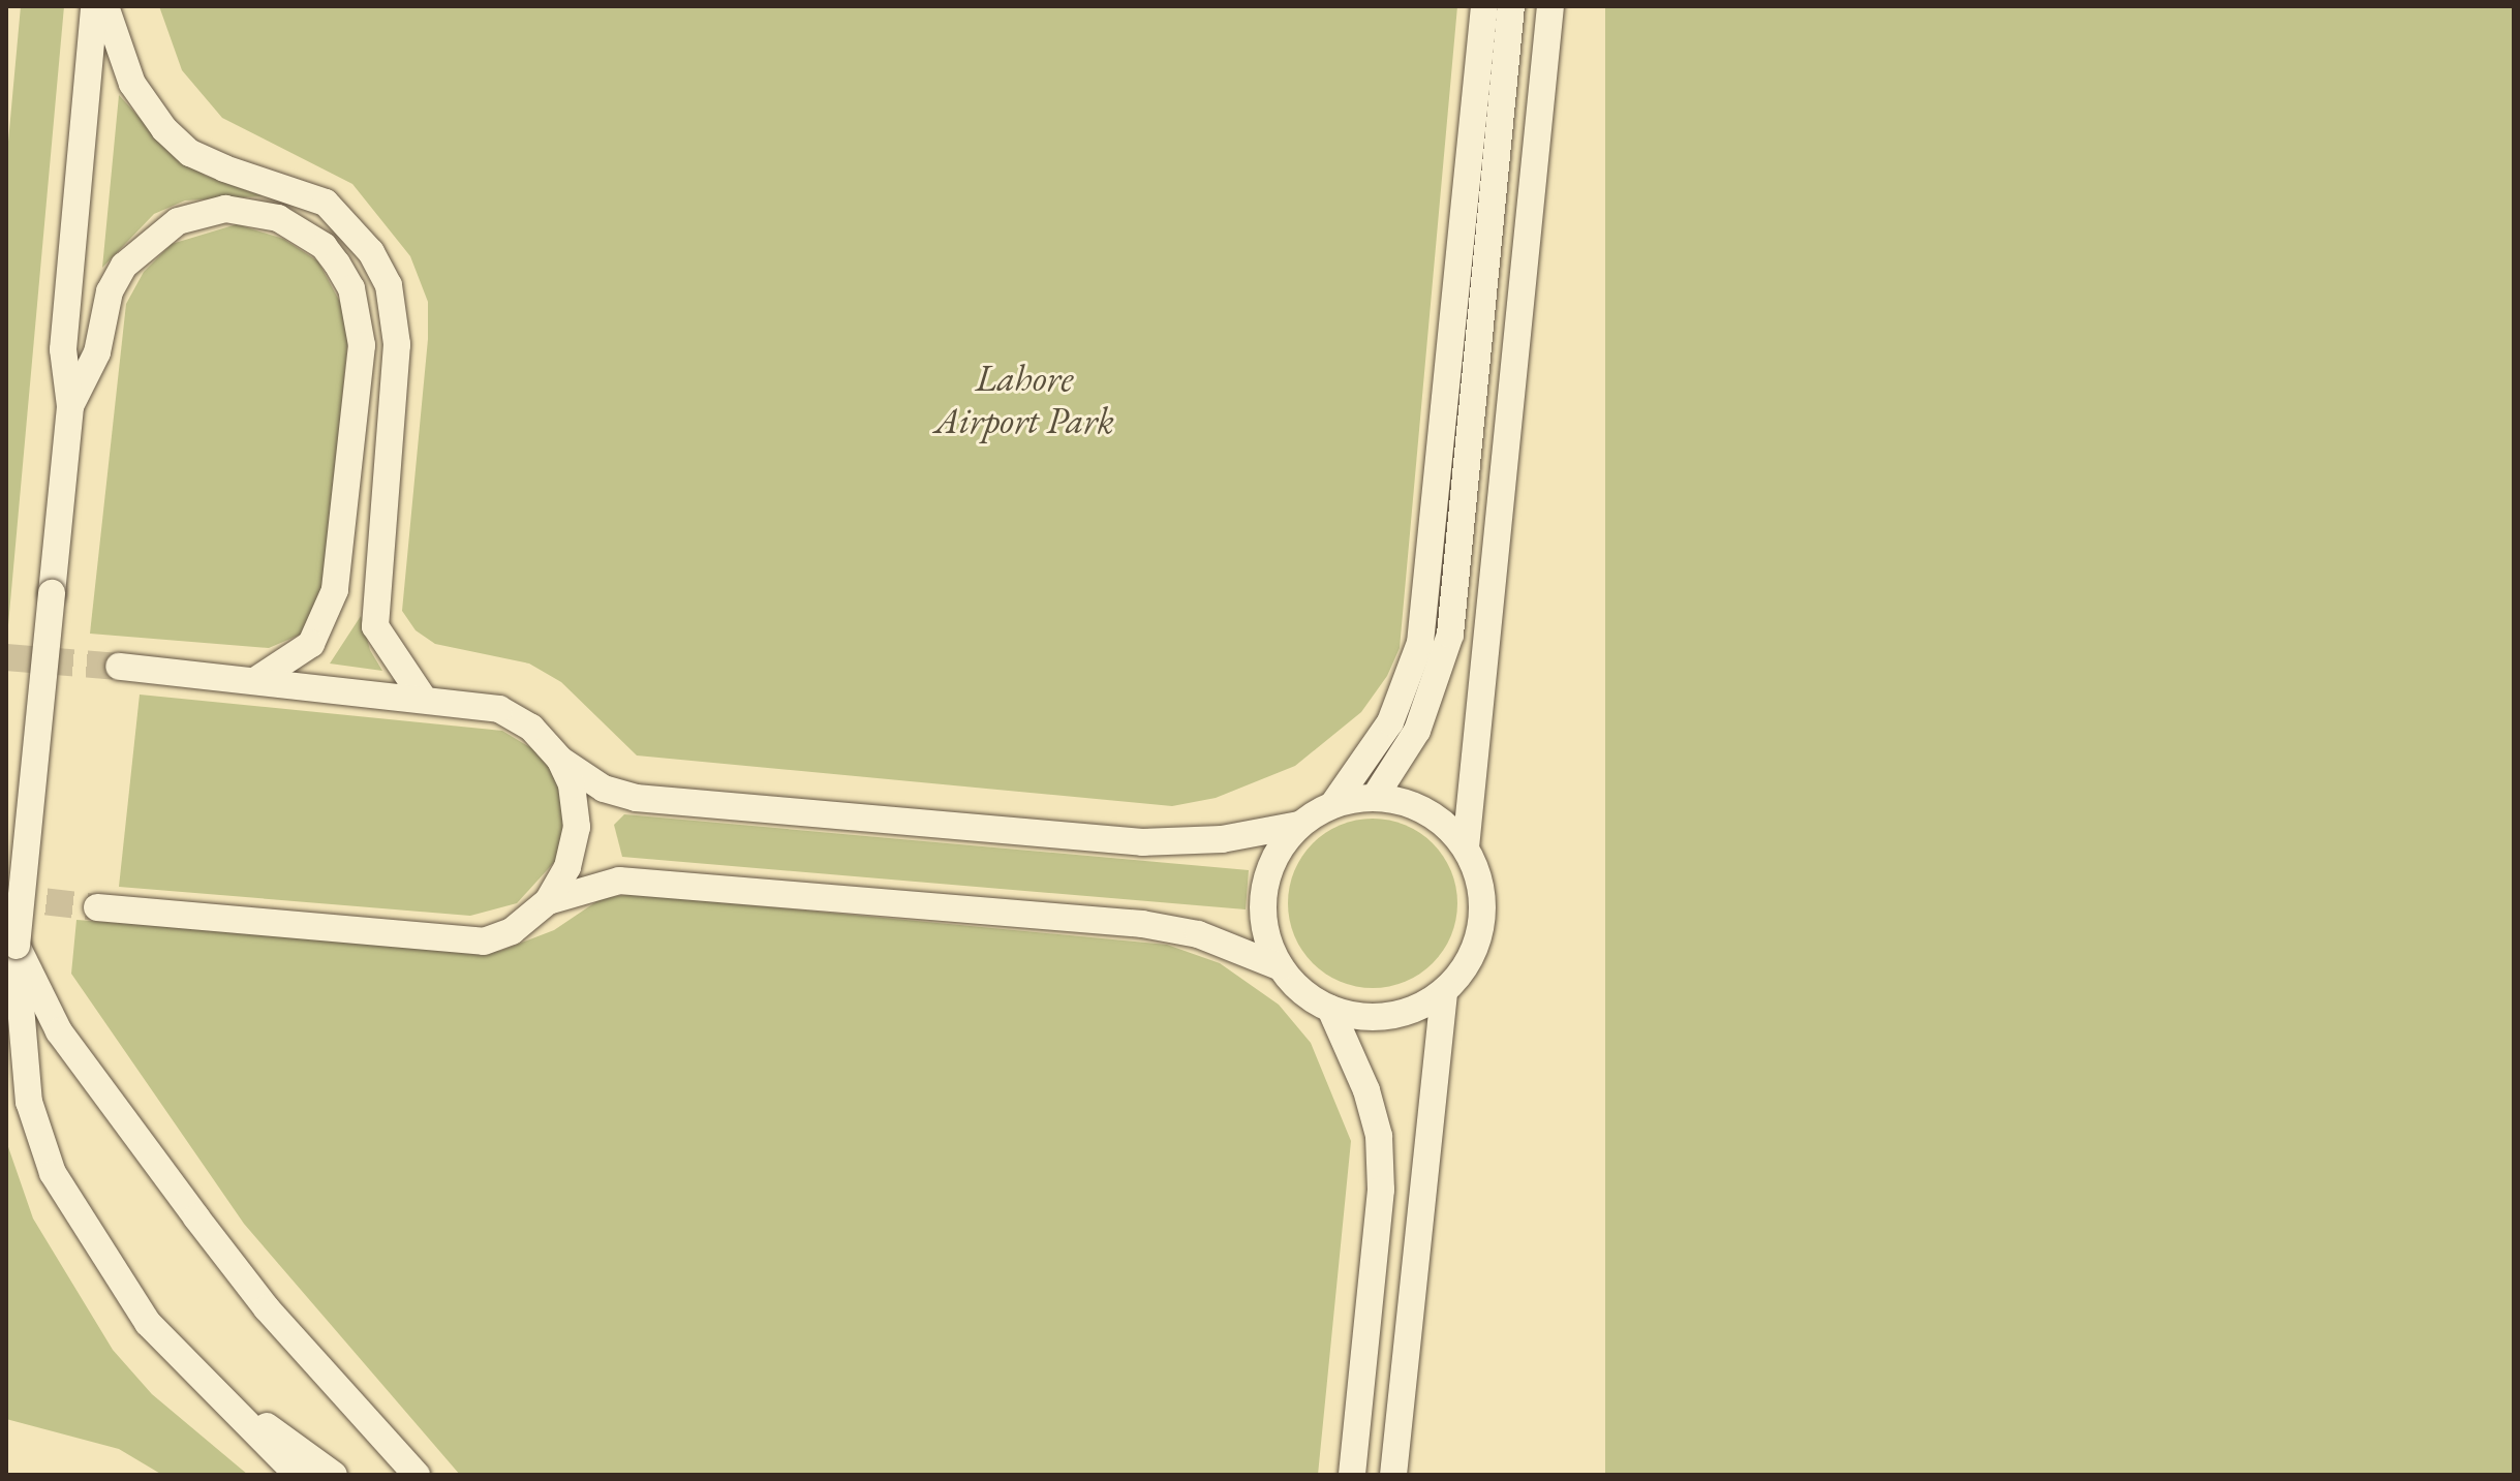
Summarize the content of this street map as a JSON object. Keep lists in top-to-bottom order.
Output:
{
  "parks": ["Lahore Airport Park"]
}
